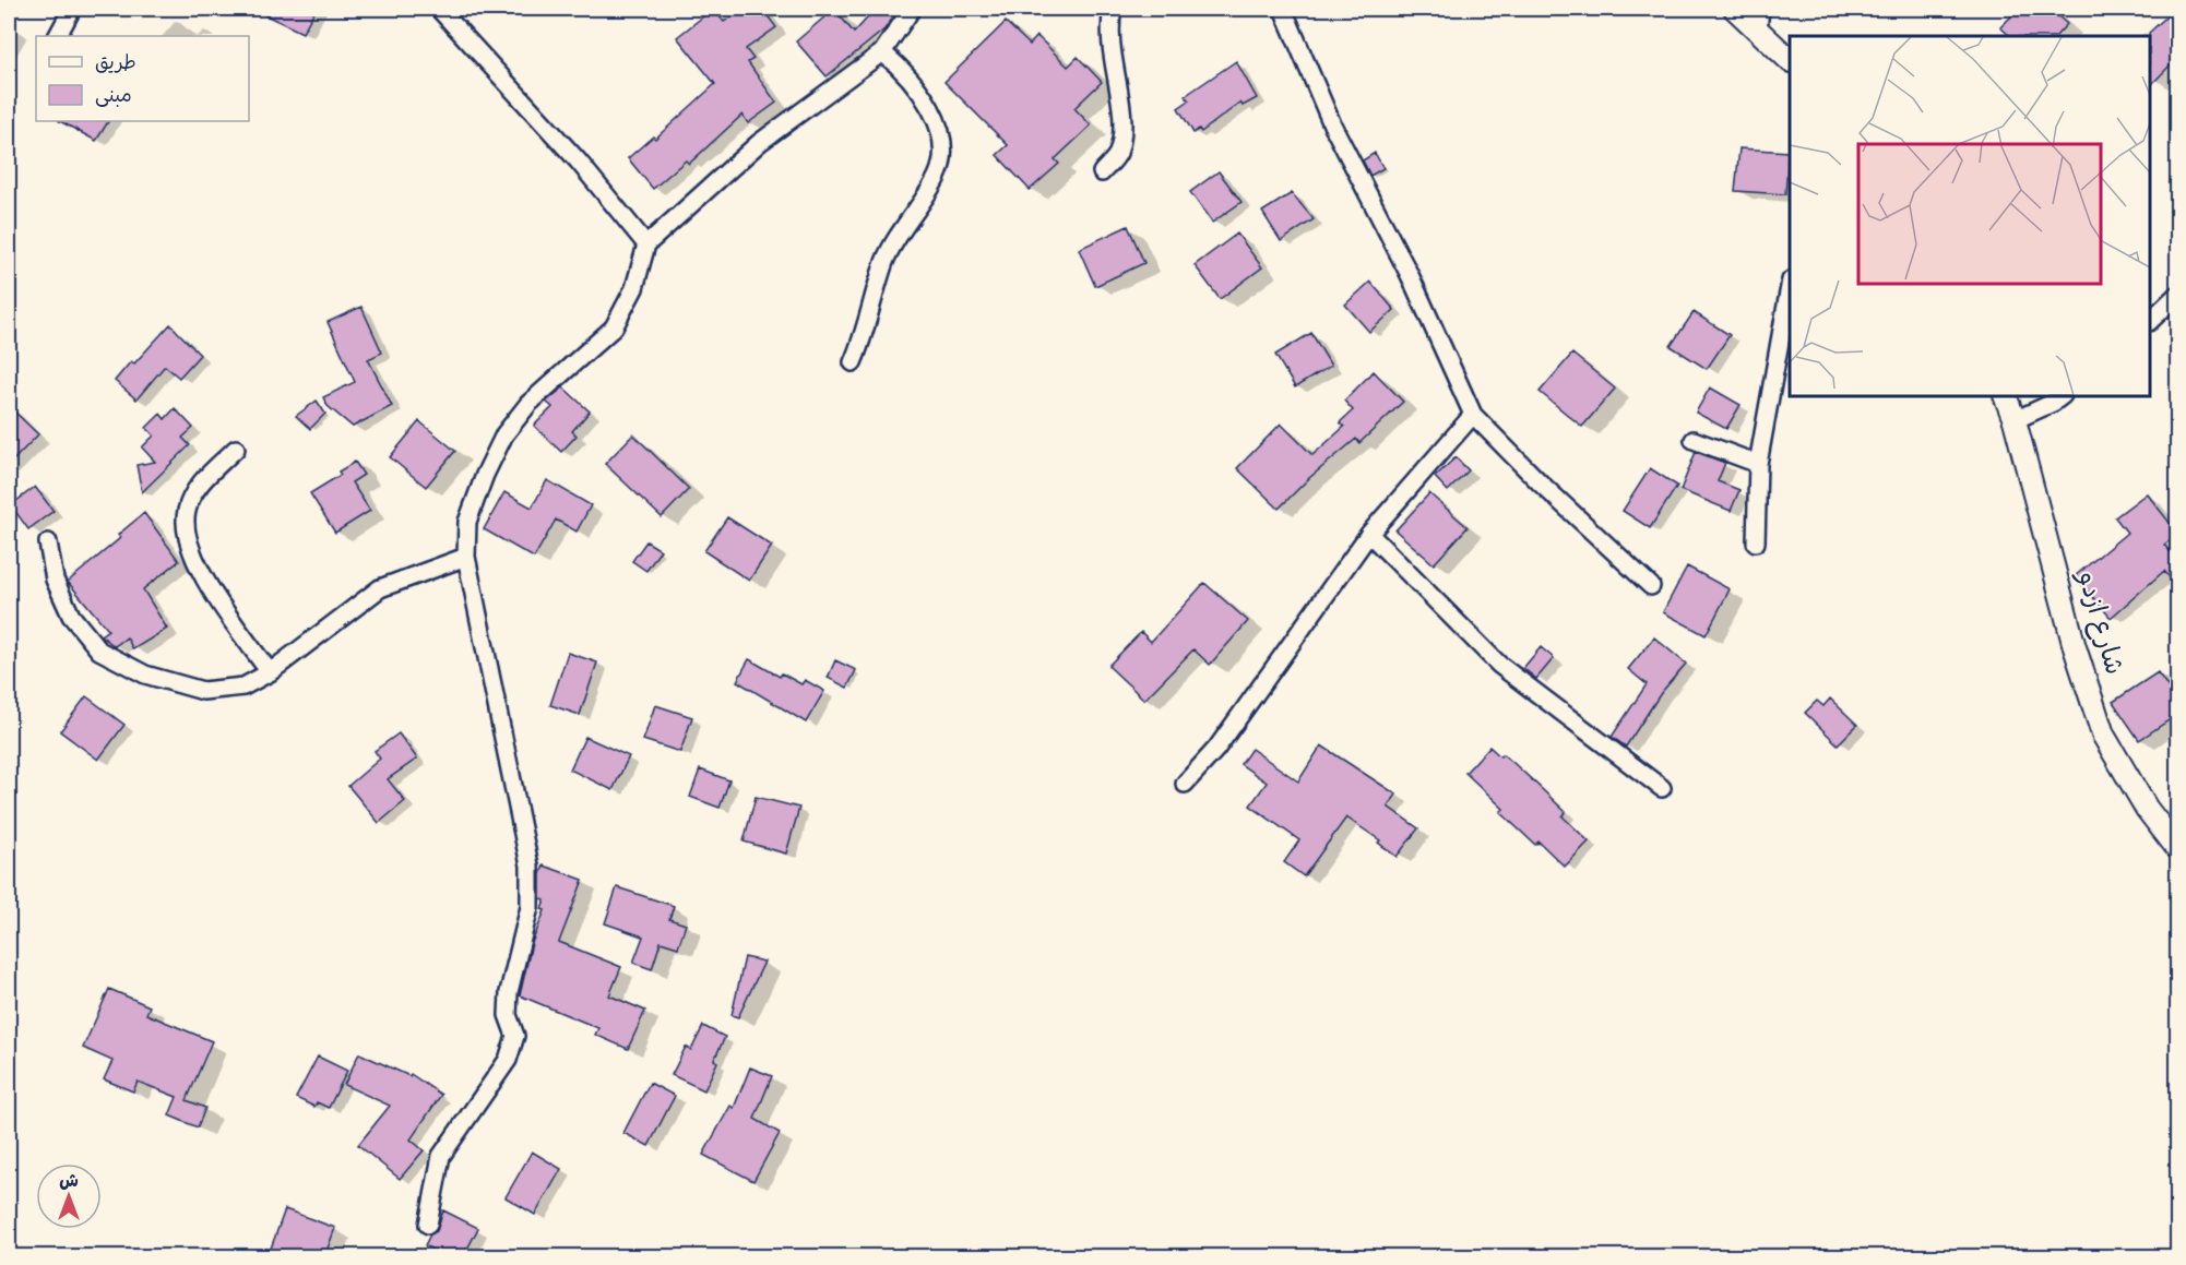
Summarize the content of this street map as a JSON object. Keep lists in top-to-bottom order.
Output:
{
  "streets": {
    "street": ["شارع ازدو"]
  },
  "legend": ["طريق", "مبنى"],
  "north": "top"
}
